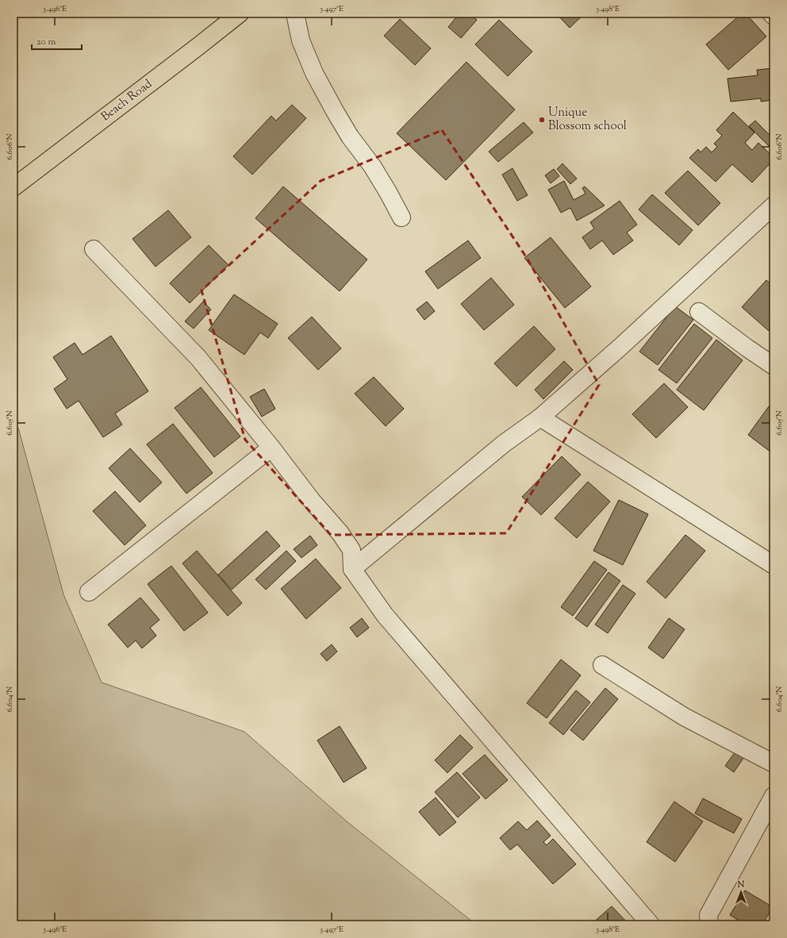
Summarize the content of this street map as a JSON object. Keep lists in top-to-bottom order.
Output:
{
  "streets": {
    "main road": ["Beach Road"]
  },
  "places": ["Unique Blossom school"],
  "scale_bar": "20 m",
  "north": "top",
  "coordinates": [
    "3.496°E",
    "3.497°E",
    "3.498°E",
    "6.606°N",
    "6.605°N",
    "6.604°N"
  ]
}
